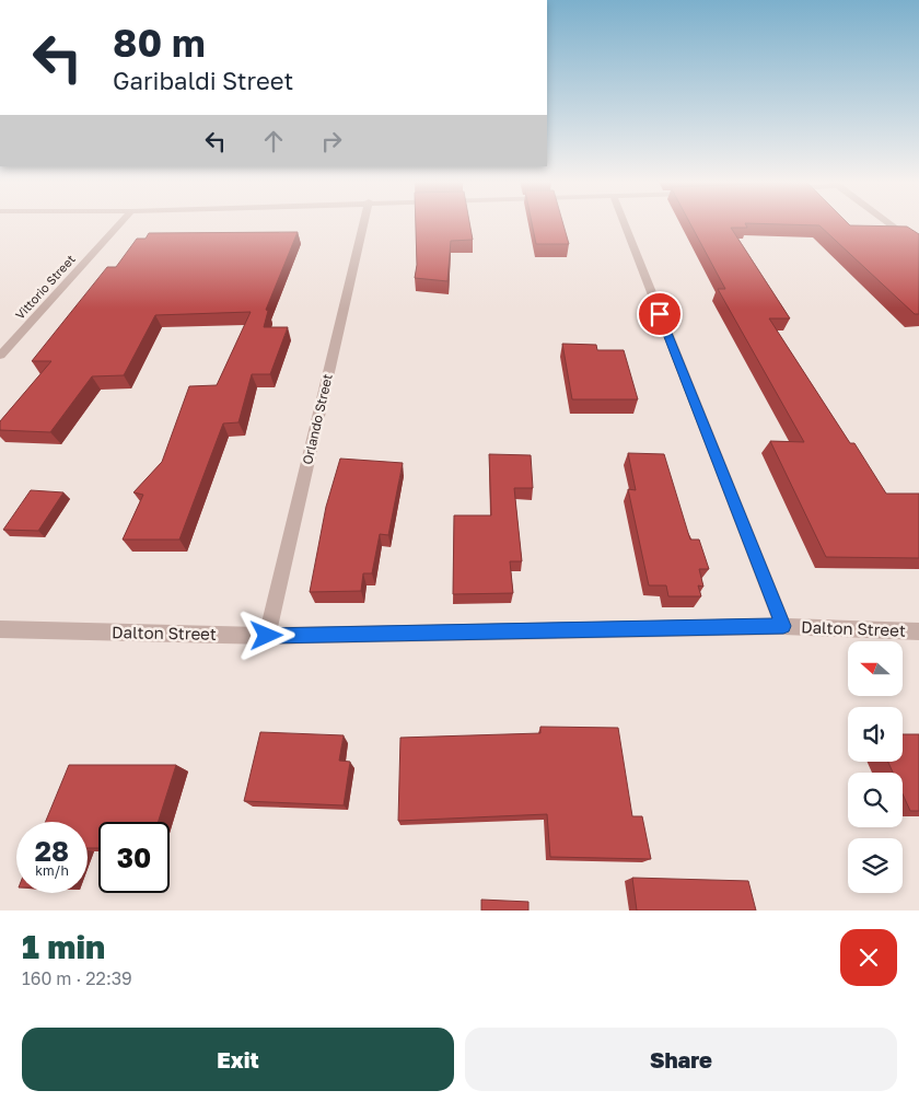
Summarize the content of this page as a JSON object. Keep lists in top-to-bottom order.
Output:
{
  "streets": {
    "street": ["Vittorio Street", "Orlando Street", "Dalton Street"]
  },
  "crossings": [
    ["Orlando Street", "Dalton Street"]
  ],
  "north": "left",
  "page": {
    "turn": ["80 m", "Garibaldi Street"],
    "speed": "28 km/h",
    "limit": "30",
    "heading": ["1 min", "160 m · 22:39"],
    "buttons": ["Exit", "Share"]
  }
}
